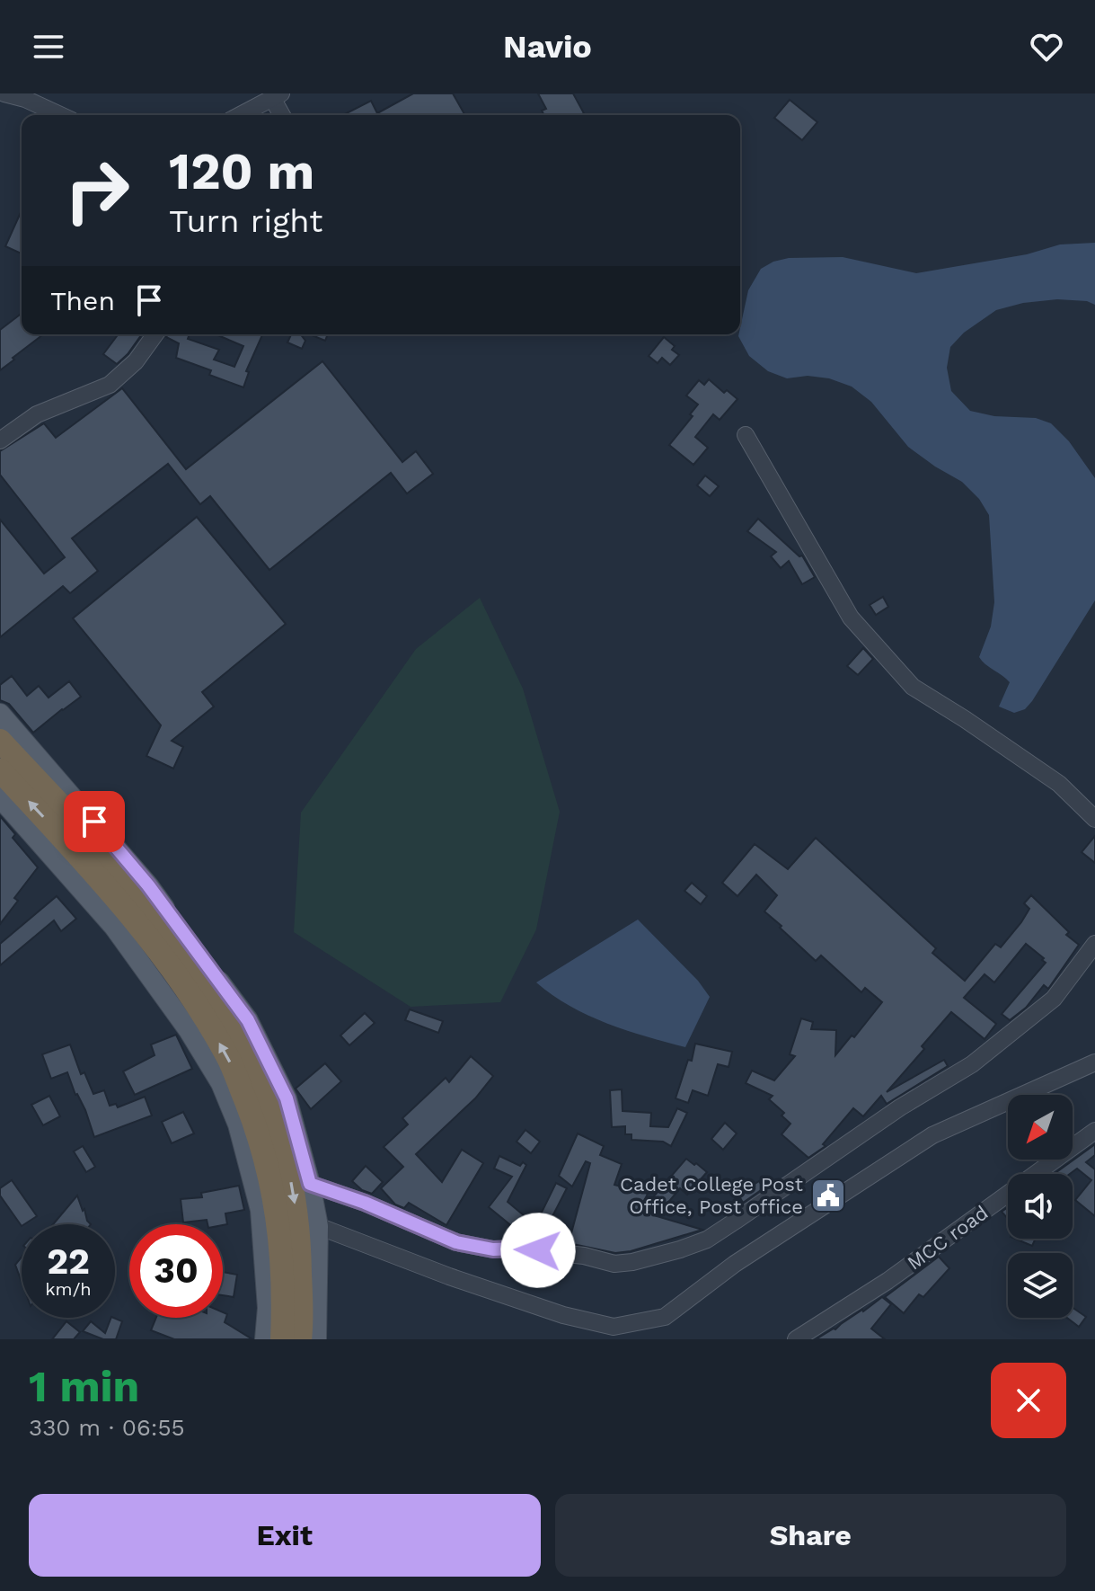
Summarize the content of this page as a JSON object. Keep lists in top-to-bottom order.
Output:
{
  "streets": {
    "street": ["MCC road"]
  },
  "places": {
    "public building": ["Cadet College Post Office, Post office"]
  },
  "north": "bottom left",
  "page": {
    "header": "Navio",
    "turn": ["120 m", "Turn right"],
    "then": "Then",
    "speed": "22 km/h",
    "limit": "30",
    "heading": ["1 min", "330 m · 06:55"],
    "buttons": ["Exit", "Share"]
  }
}
